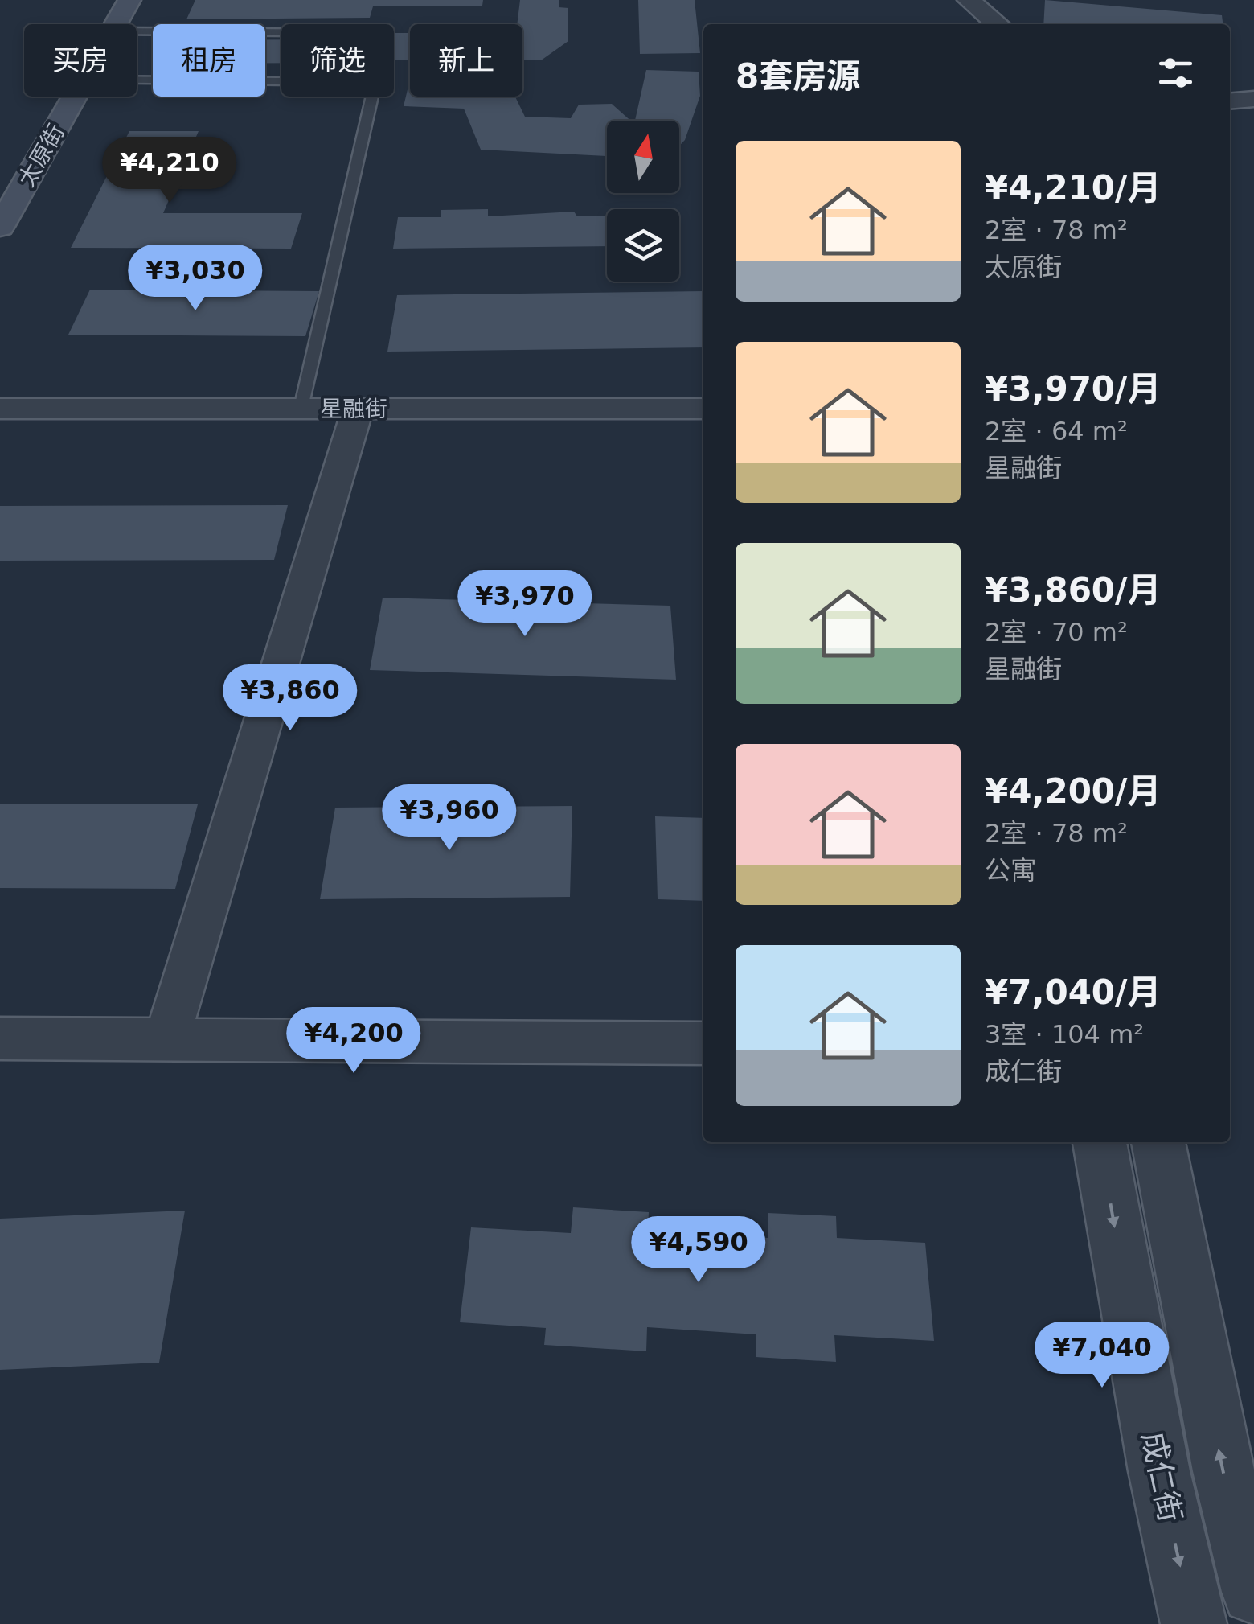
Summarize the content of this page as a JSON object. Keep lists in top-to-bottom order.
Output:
{
  "streets": {
    "main road": ["太原街"],
    "street": ["星融街", "成仁街"]
  },
  "north": "top",
  "page": {
    "chip": [
      "买房",
      "租房",
      "筛选",
      "新上"
    ],
    "heading": "8套房源",
    "list": [
      {
        "name": "¥4,210/月",
        "note": "2室 · 78 m² · 太原街"
      },
      {
        "name": "¥3,970/月",
        "note": "2室 · 64 m² · 星融街"
      },
      {
        "name": "¥3,860/月",
        "note": "2室 · 70 m² · 星融街"
      },
      {
        "name": "¥4,200/月",
        "note": "2室 · 78 m² · 公寓"
      },
      {
        "name": "¥7,040/月",
        "note": "3室 · 104 m² · 成仁街"
      }
    ],
    "price": [
      "¥4,210",
      "¥3,030",
      "¥3,970",
      "¥3,860",
      "¥3,960",
      "¥4,200",
      "¥4,590",
      "¥7,040"
    ]
  }
}
